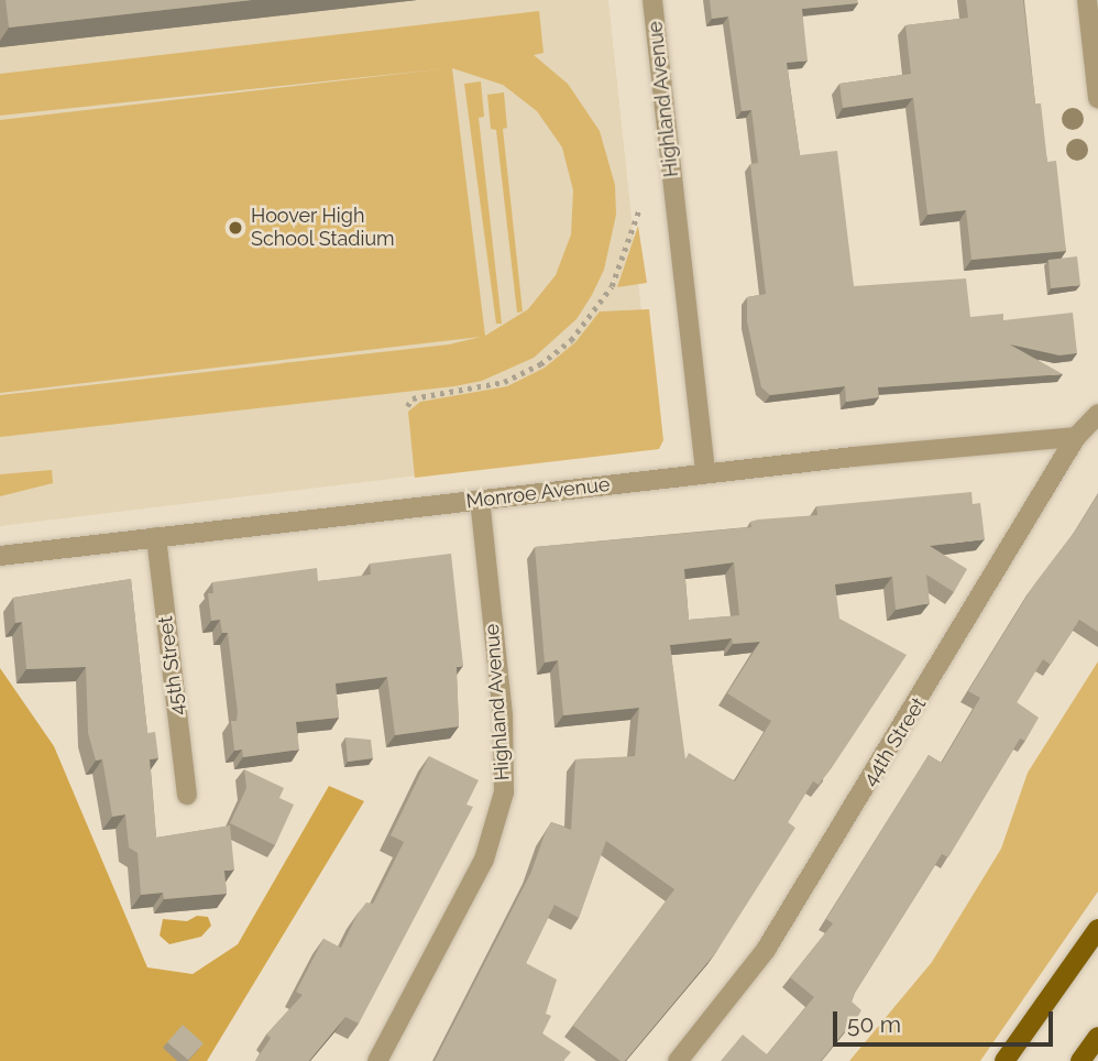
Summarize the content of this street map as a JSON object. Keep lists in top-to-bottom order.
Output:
{
  "streets": {
    "street": [
      "Highland Avenue",
      "Monroe Avenue",
      "45th Street",
      "44th Street"
    ]
  },
  "crossings": [
    ["Highland Avenue", "Monroe Avenue"],
    ["Monroe Avenue", "45th Street"],
    ["Monroe Avenue", "44th Street"]
  ],
  "places": ["Hoover High School Stadium"],
  "scale_bar": "50 m"
}
